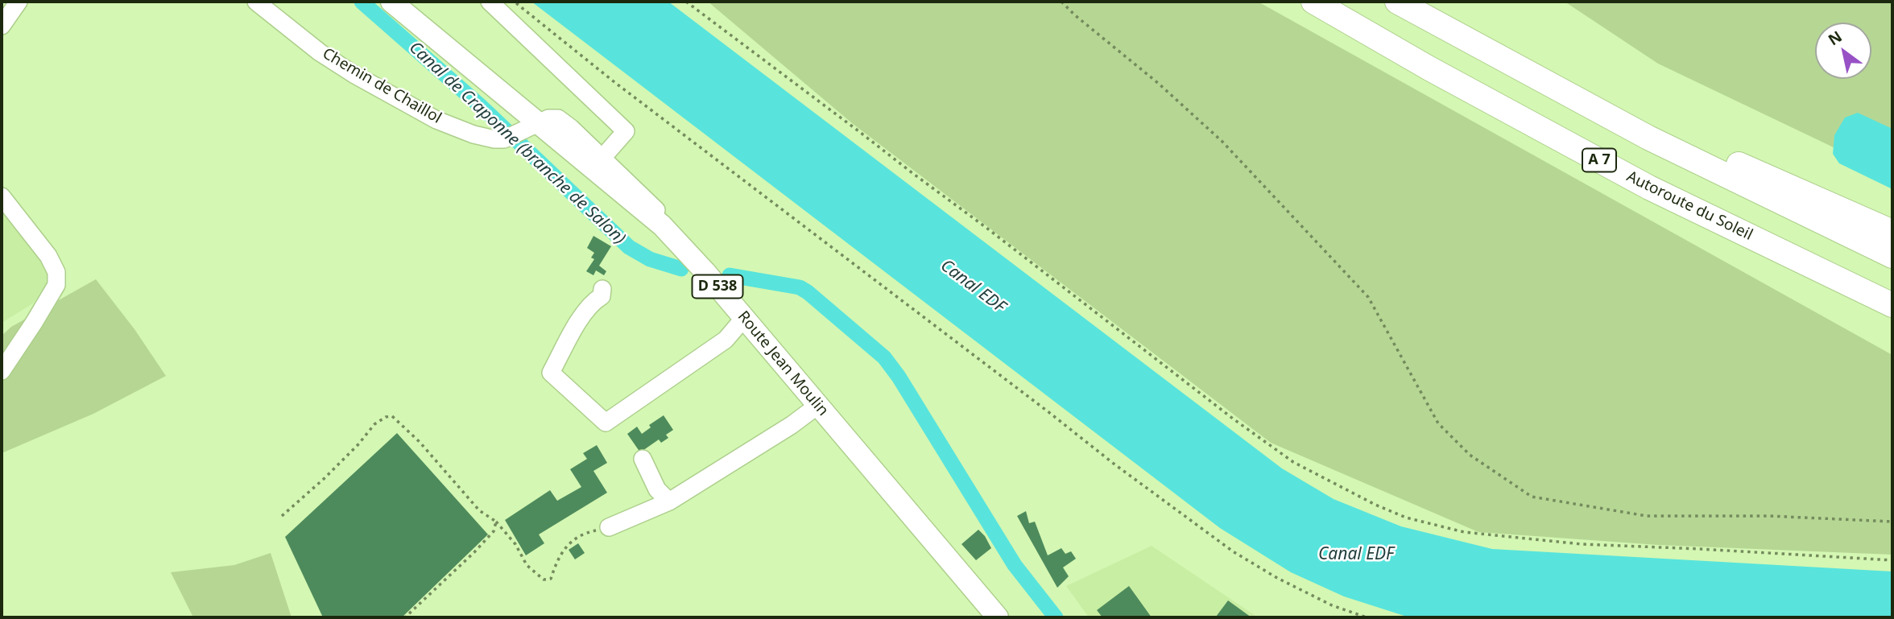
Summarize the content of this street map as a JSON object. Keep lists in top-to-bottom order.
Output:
{
  "streets": {
    "highway": ["A 7", "Autoroute du Soleil"],
    "main road": ["D 538", "Route Jean Moulin"],
    "street": ["Chemin de Chaillol"]
  },
  "crossings": [
    ["Chemin de Chaillol", "Route Jean Moulin"]
  ],
  "water": ["Canal de Craponne (branche de Salon)", "Canal EDF"],
  "north": "top left"
}
